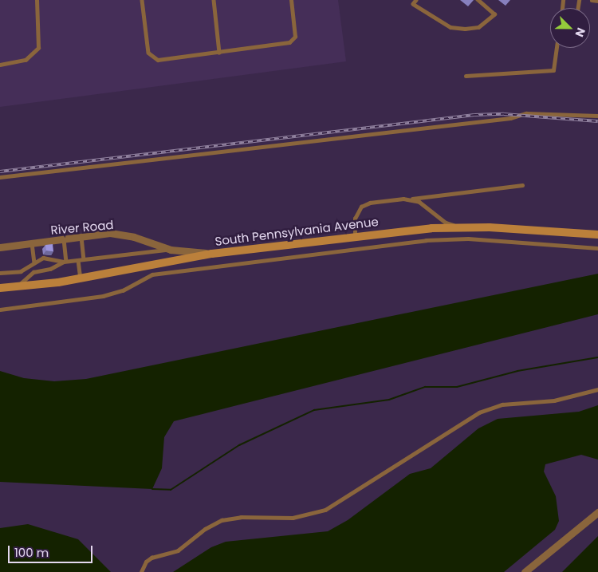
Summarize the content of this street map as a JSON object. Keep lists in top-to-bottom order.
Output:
{
  "streets": {
    "street": ["River Road", "South Pennsylvania Avenue"]
  },
  "crossings": [
    ["River Road", "South Pennsylvania Avenue"]
  ],
  "scale_bar": "100 m",
  "north": "bottom right"
}
